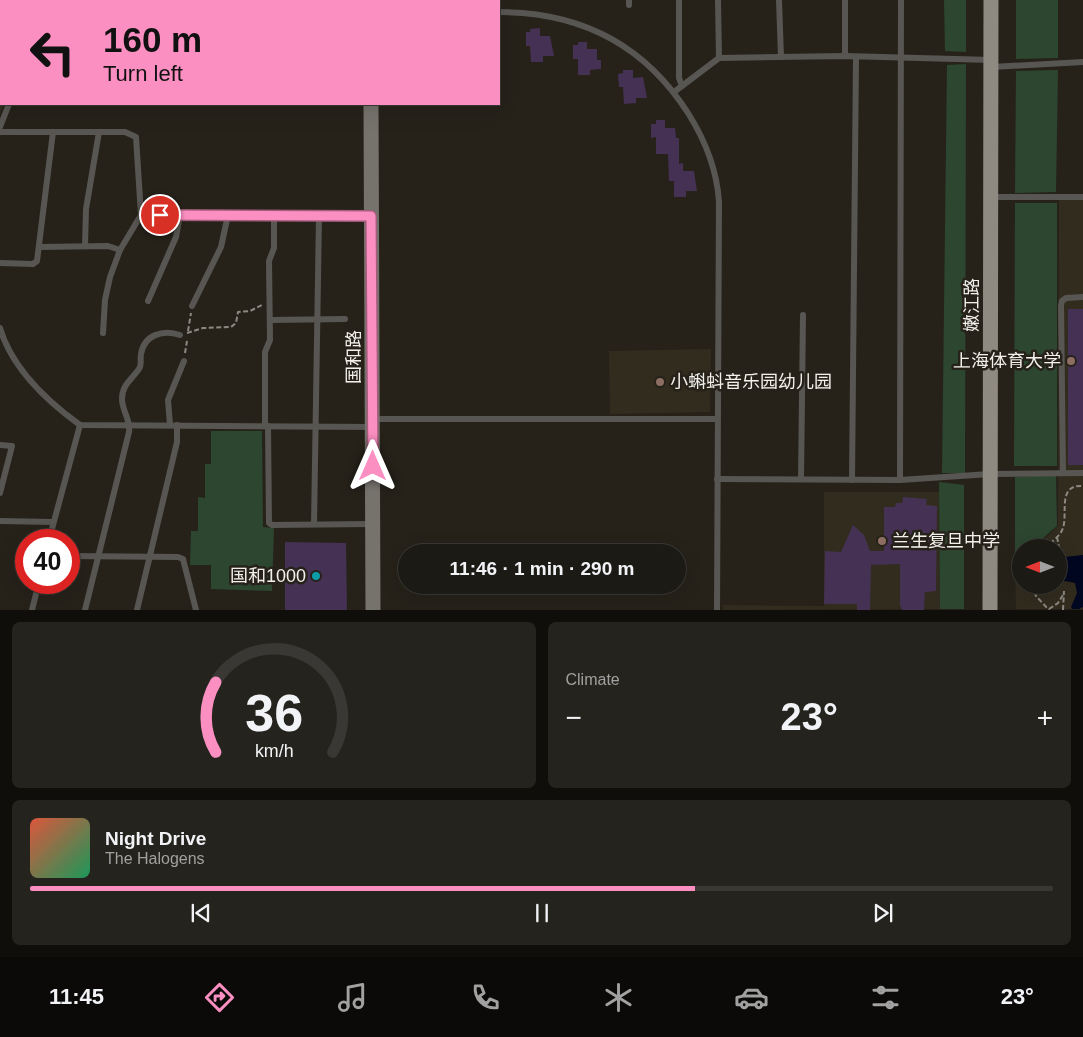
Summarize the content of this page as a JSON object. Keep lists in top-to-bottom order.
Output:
{
  "streets": {
    "main road": ["嫩江路"],
    "street": ["国和路"]
  },
  "places": [
    "上海体育大学",
    "小蝌蚪音乐园幼儿园",
    "兰生复旦中学",
    "国和1000"
  ],
  "north": "left",
  "page": {
    "turn": ["160 m", "Turn left"],
    "limit": "40",
    "trip": "11:46 · 1 min · 290 m",
    "tile": "Climate",
    "heat": ["−", "23°", "+"],
    "song": ["Night Drive", "The Halogens"],
    "tabs": ["11:45", "23°"],
    "gauge": ["36", "km/h"]
  }
}
